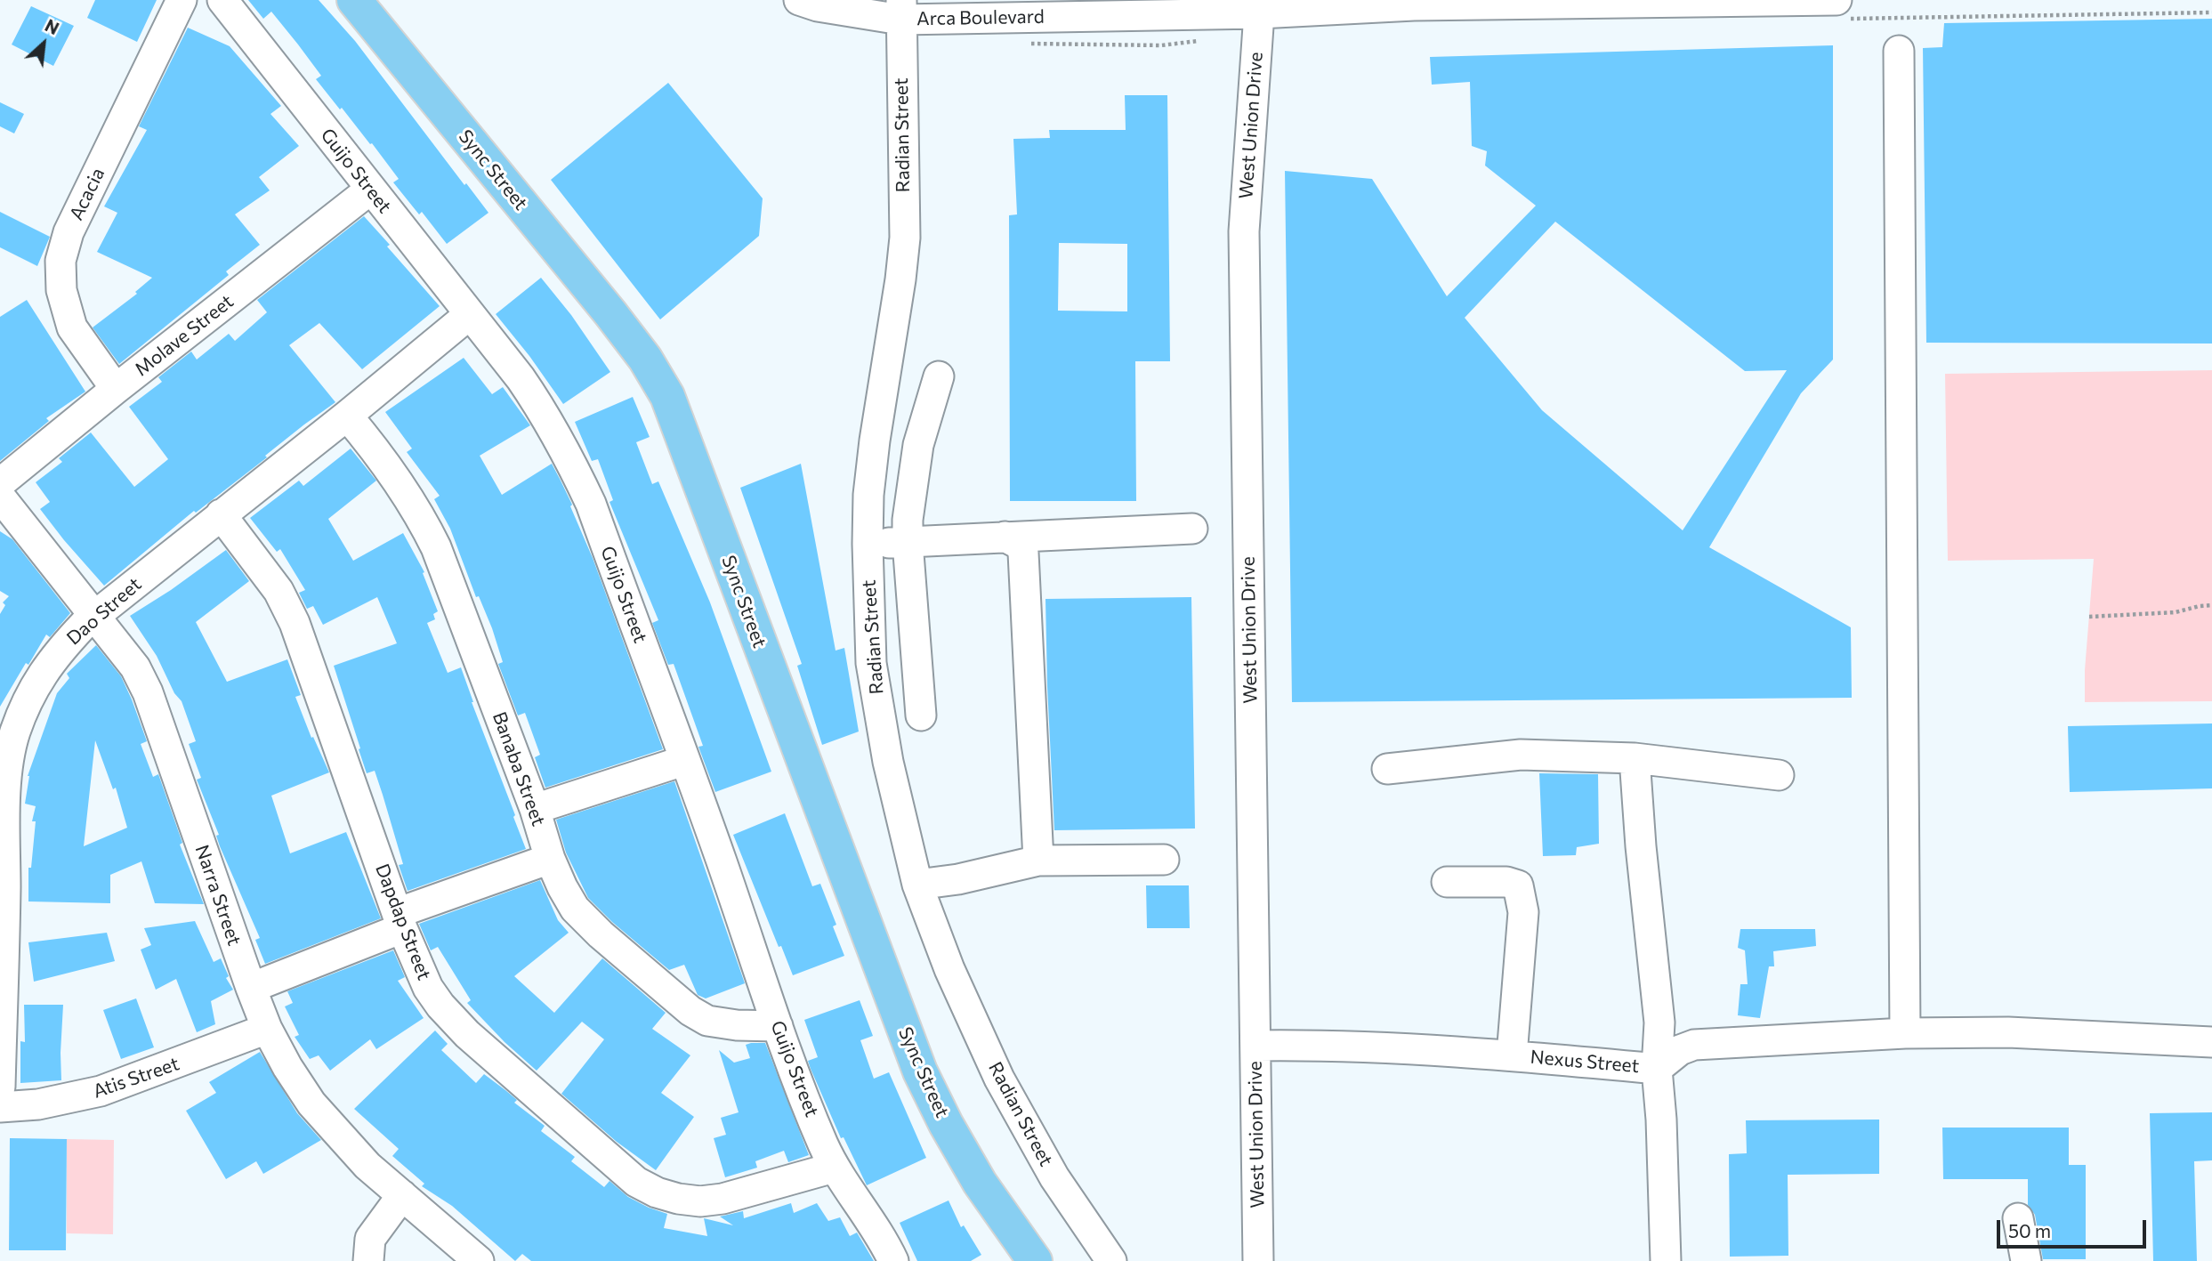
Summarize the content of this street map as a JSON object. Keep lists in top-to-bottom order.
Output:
{
  "streets": {
    "main road": ["Sync Street"],
    "street": [
      "Arca Boulevard",
      "West Union Drive",
      "Radian Street",
      "Guijo Street",
      "Acacia",
      "Molave Street",
      "Dao Street",
      "Banaba Street",
      "Narra Street",
      "Dapdap Street",
      "Nexus Street",
      "Atis Street"
    ]
  },
  "crossings": [
    ["Arca Boulevard", "West Union Drive"],
    ["Arca Boulevard", "Radian Street"],
    ["West Union Drive", "Nexus Street"],
    ["Guijo Street", "Molave Street"],
    ["Guijo Street", "Dao Street"],
    ["Guijo Street", "Banaba Street"],
    ["Guijo Street", "Dapdap Street"],
    ["Acacia", "Molave Street"],
    ["Dao Street", "Banaba Street"],
    ["Dao Street", "Narra Street"],
    ["Dao Street", "Dapdap Street"],
    ["Narra Street", "Atis Street"]
  ],
  "scale_bar": "50 m",
  "north": "top right"
}
